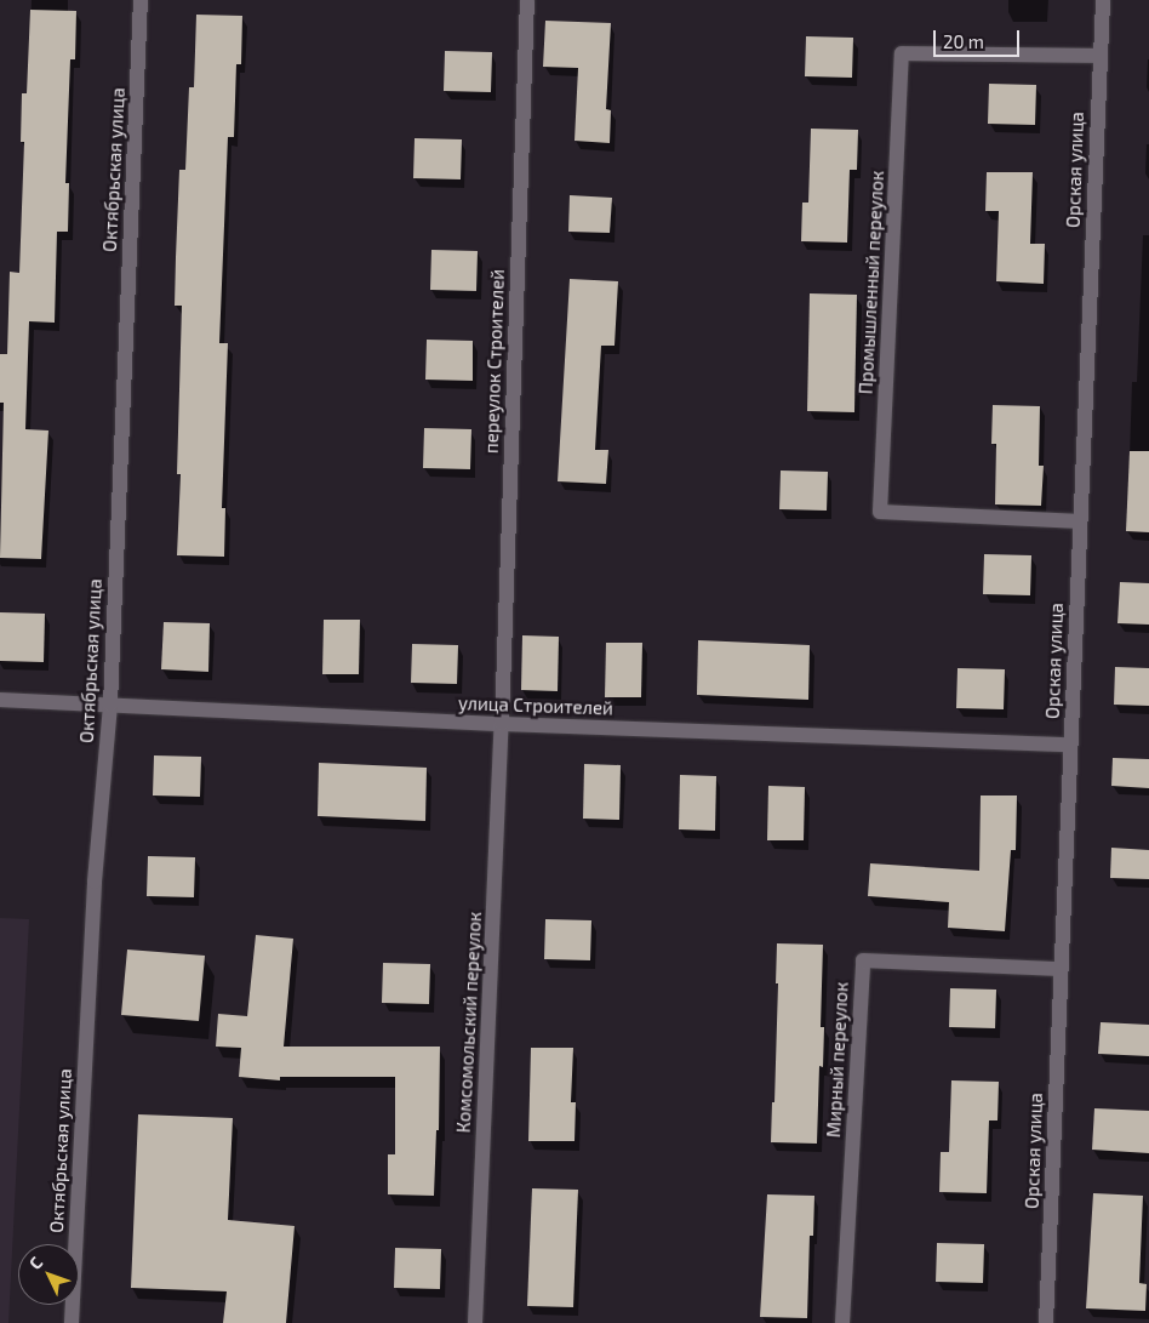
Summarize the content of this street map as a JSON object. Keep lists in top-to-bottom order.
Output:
{
  "streets": {
    "street": [
      "Октябрьская улица",
      "Орская улица",
      "Промышленный переулок",
      "переулок Строителей",
      "улица Строителей",
      "Комсомольский переулок",
      "Мирный переулок"
    ]
  },
  "crossings": [
    ["Октябрьская улица", "улица Строителей"],
    ["Орская улица", "Промышленный переулок"],
    ["Орская улица", "улица Строителей"],
    ["Орская улица", "Мирный переулок"],
    ["переулок Строителей", "улица Строителей"],
    ["переулок Строителей", "Комсомольский переулок"],
    ["улица Строителей", "Комсомольский переулок"]
  ],
  "scale_bar": "20 m",
  "north": "top left"
}
